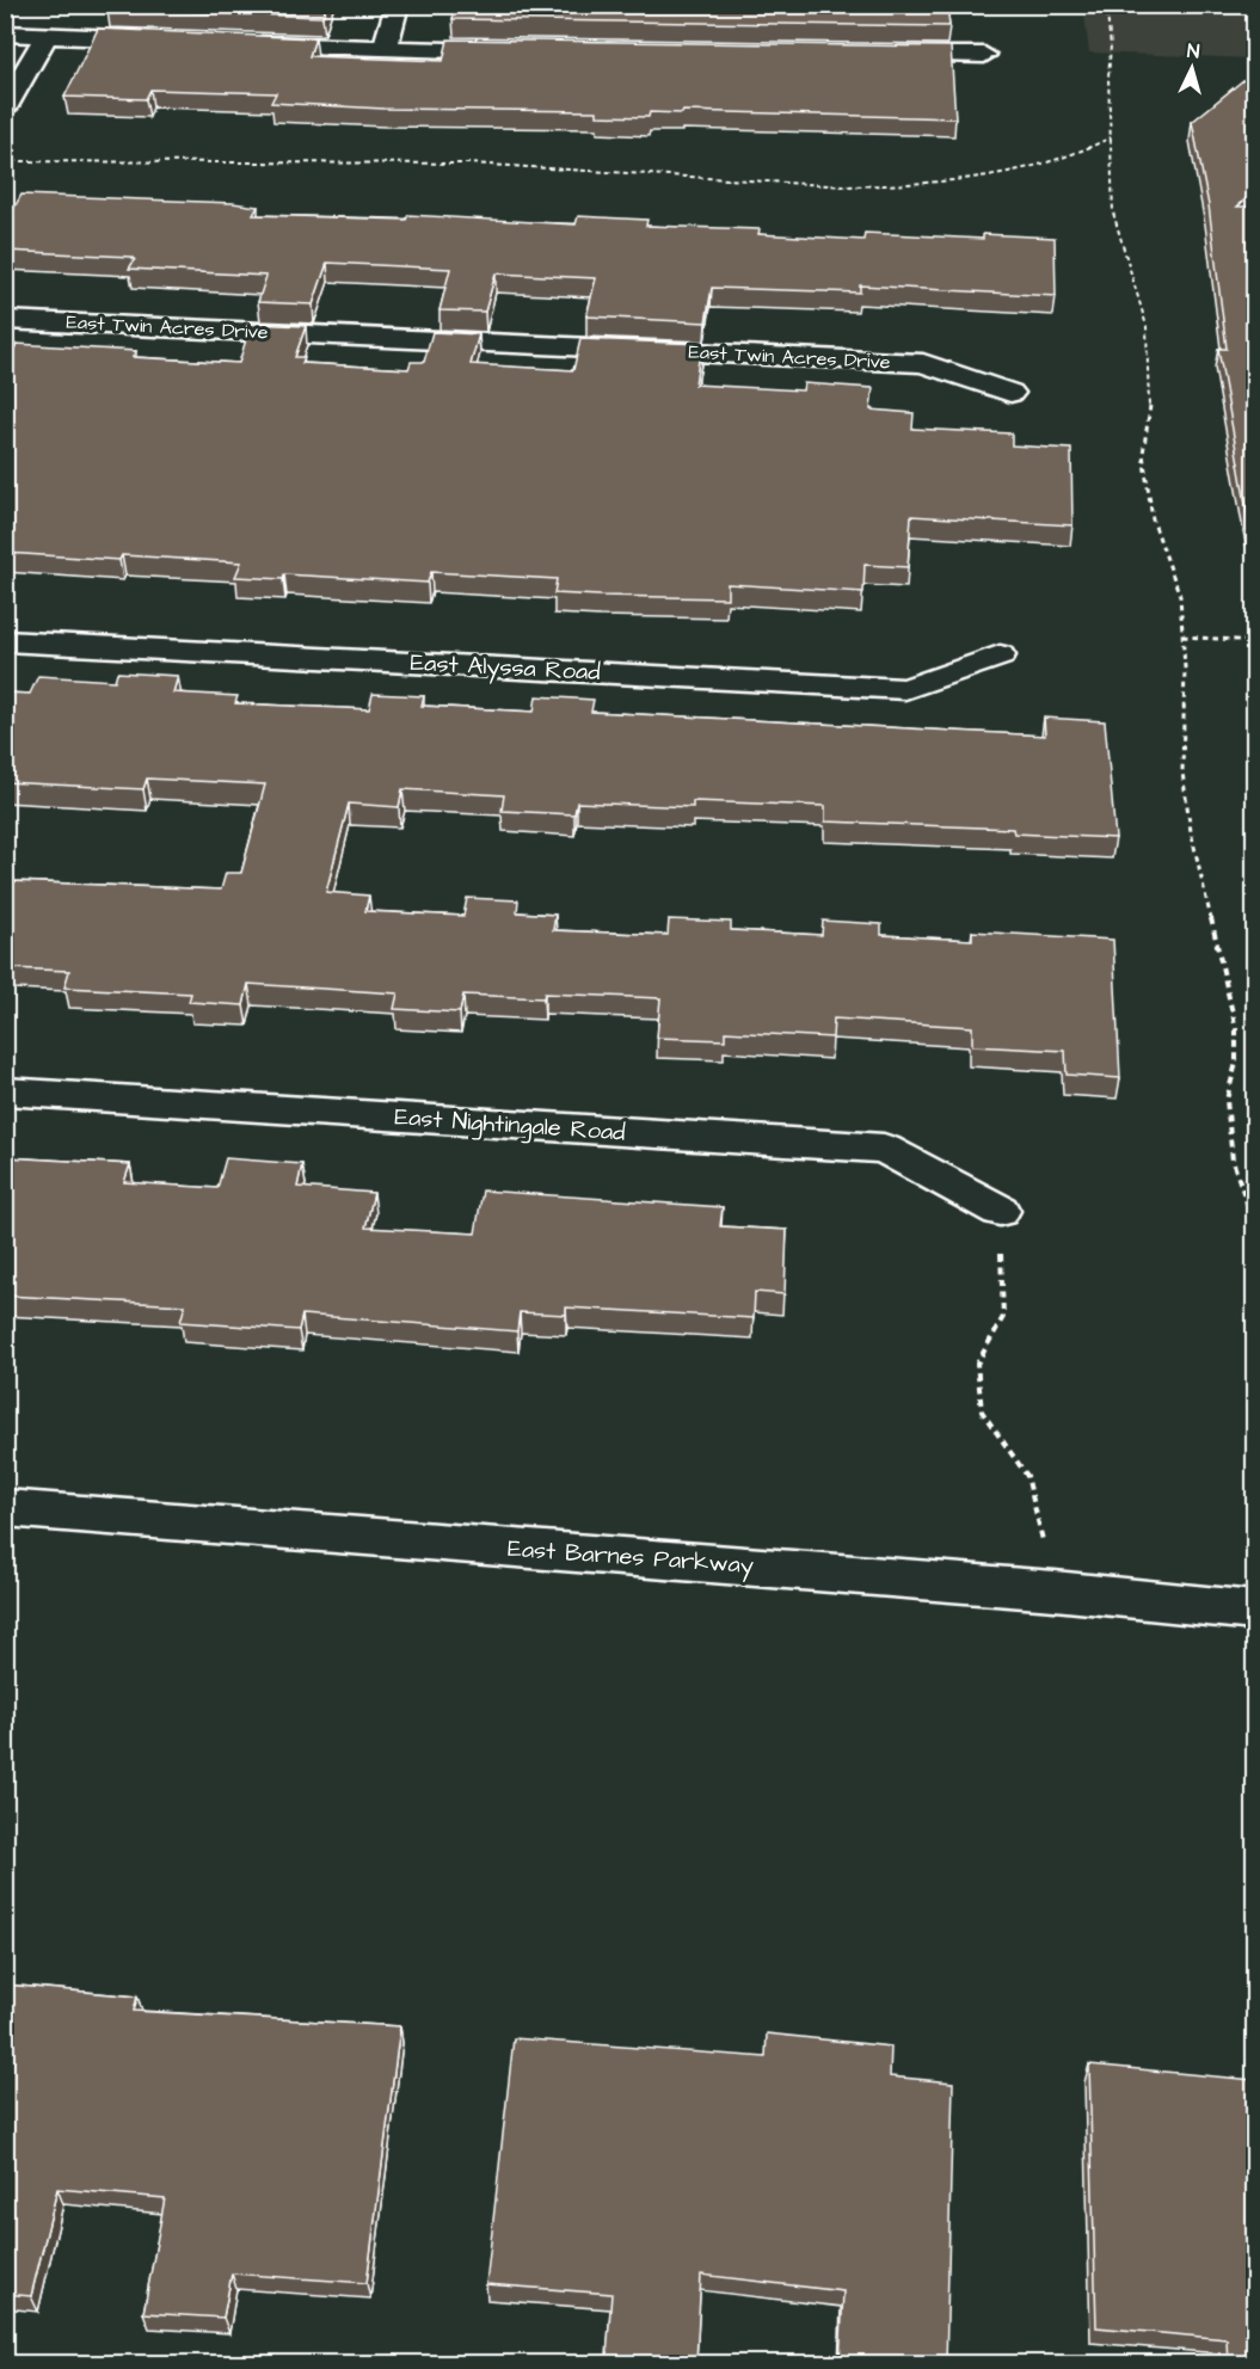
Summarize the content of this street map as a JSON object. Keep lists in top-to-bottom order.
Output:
{
  "streets": {
    "street": [
      "East Twin Acres Drive",
      "East Alyssa Road",
      "East Nightingale Road",
      "East Barnes Parkway"
    ]
  },
  "north": "top"
}
